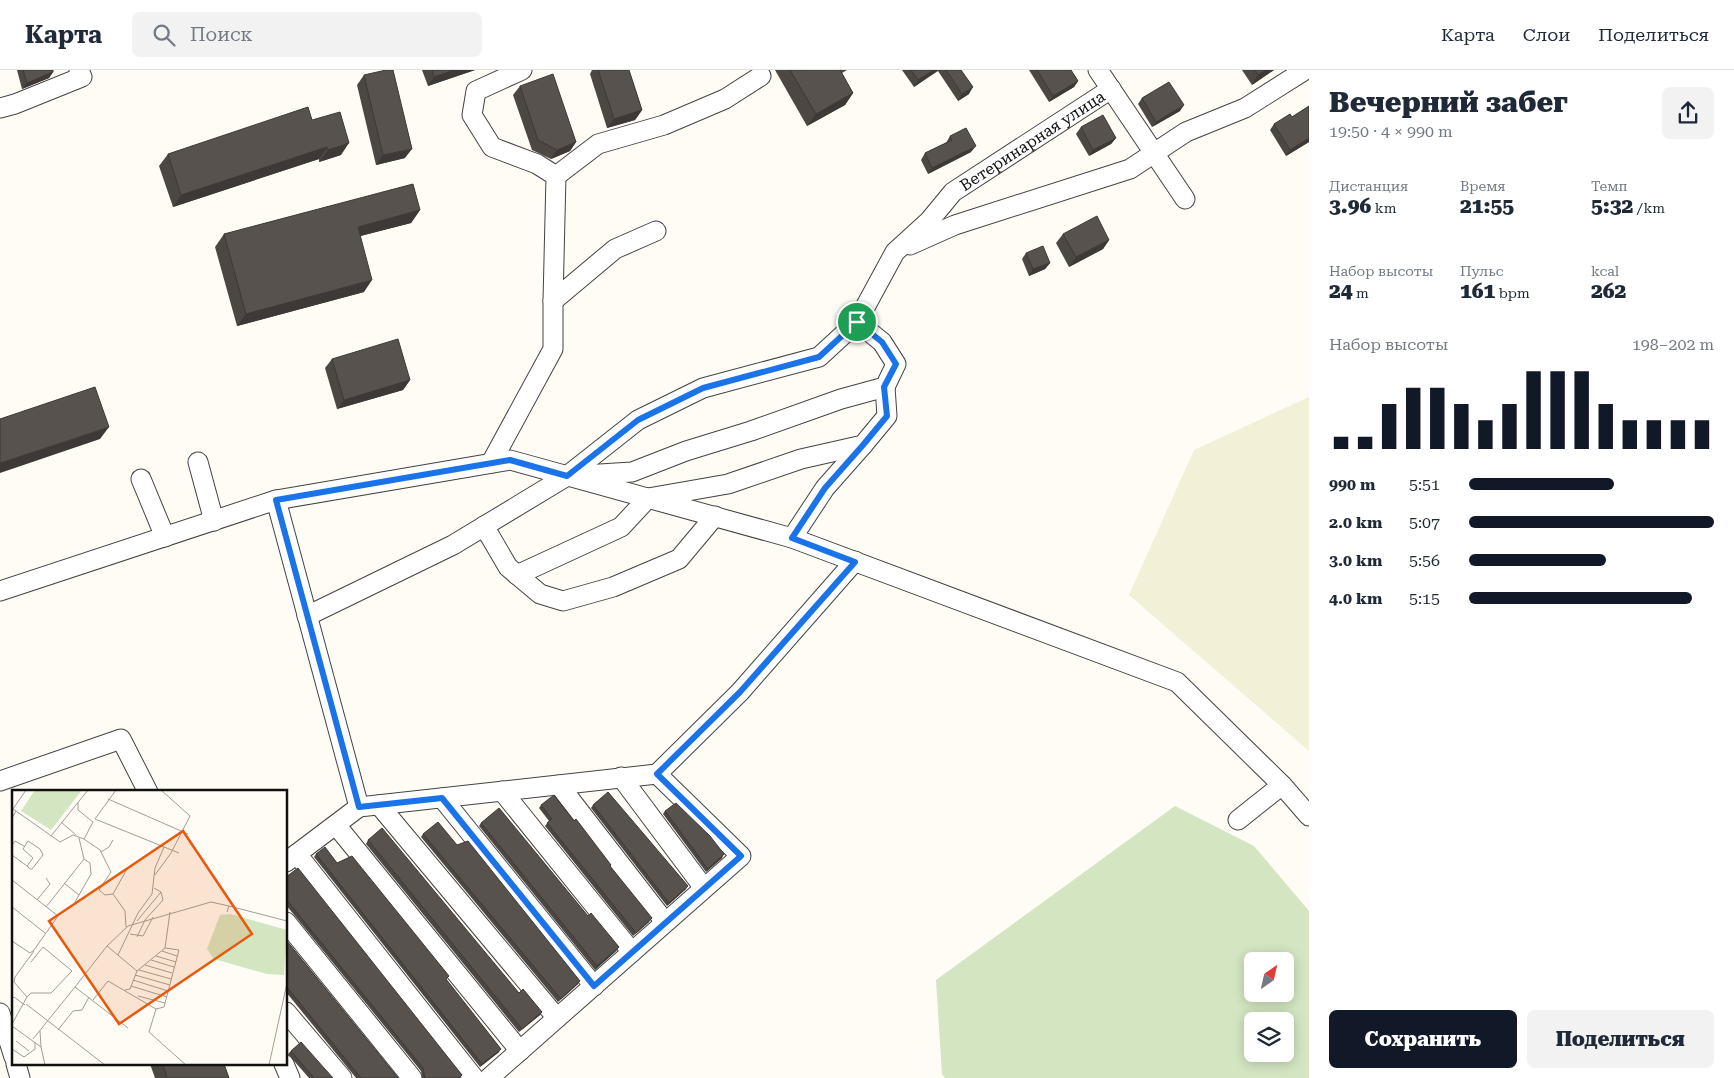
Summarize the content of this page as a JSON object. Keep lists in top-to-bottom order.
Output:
{
  "streets": {
    "street": ["Ветеринарная улица"]
  },
  "north": "top right",
  "page": {
    "header": "Карта",
    "search": "Поиск",
    "nav": ["Карта", "Слои", "Поделиться"],
    "heading": ["Вечерний забег", "19:50 · 4 × 990 m"],
    "stats": [
      ["Дистанция", "3.96 km"],
      ["Время", "21:55"],
      ["Темп", "5:32 /km"],
      ["Набор высоты", "24 m"],
      ["Пульс", "161 bpm"],
      ["kcal", "262"]
    ],
    "chart": ["Набор высоты", "198–202 m"],
    "list": [
      {
        "name": "990 m",
        "note": "5:51"
      },
      {
        "name": "2.0 km",
        "note": "5:07"
      },
      {
        "name": "3.0 km",
        "note": "5:56"
      },
      {
        "name": "4.0 km",
        "note": "5:15"
      }
    ],
    "buttons": ["Сохранить", "Поделиться"]
  }
}
